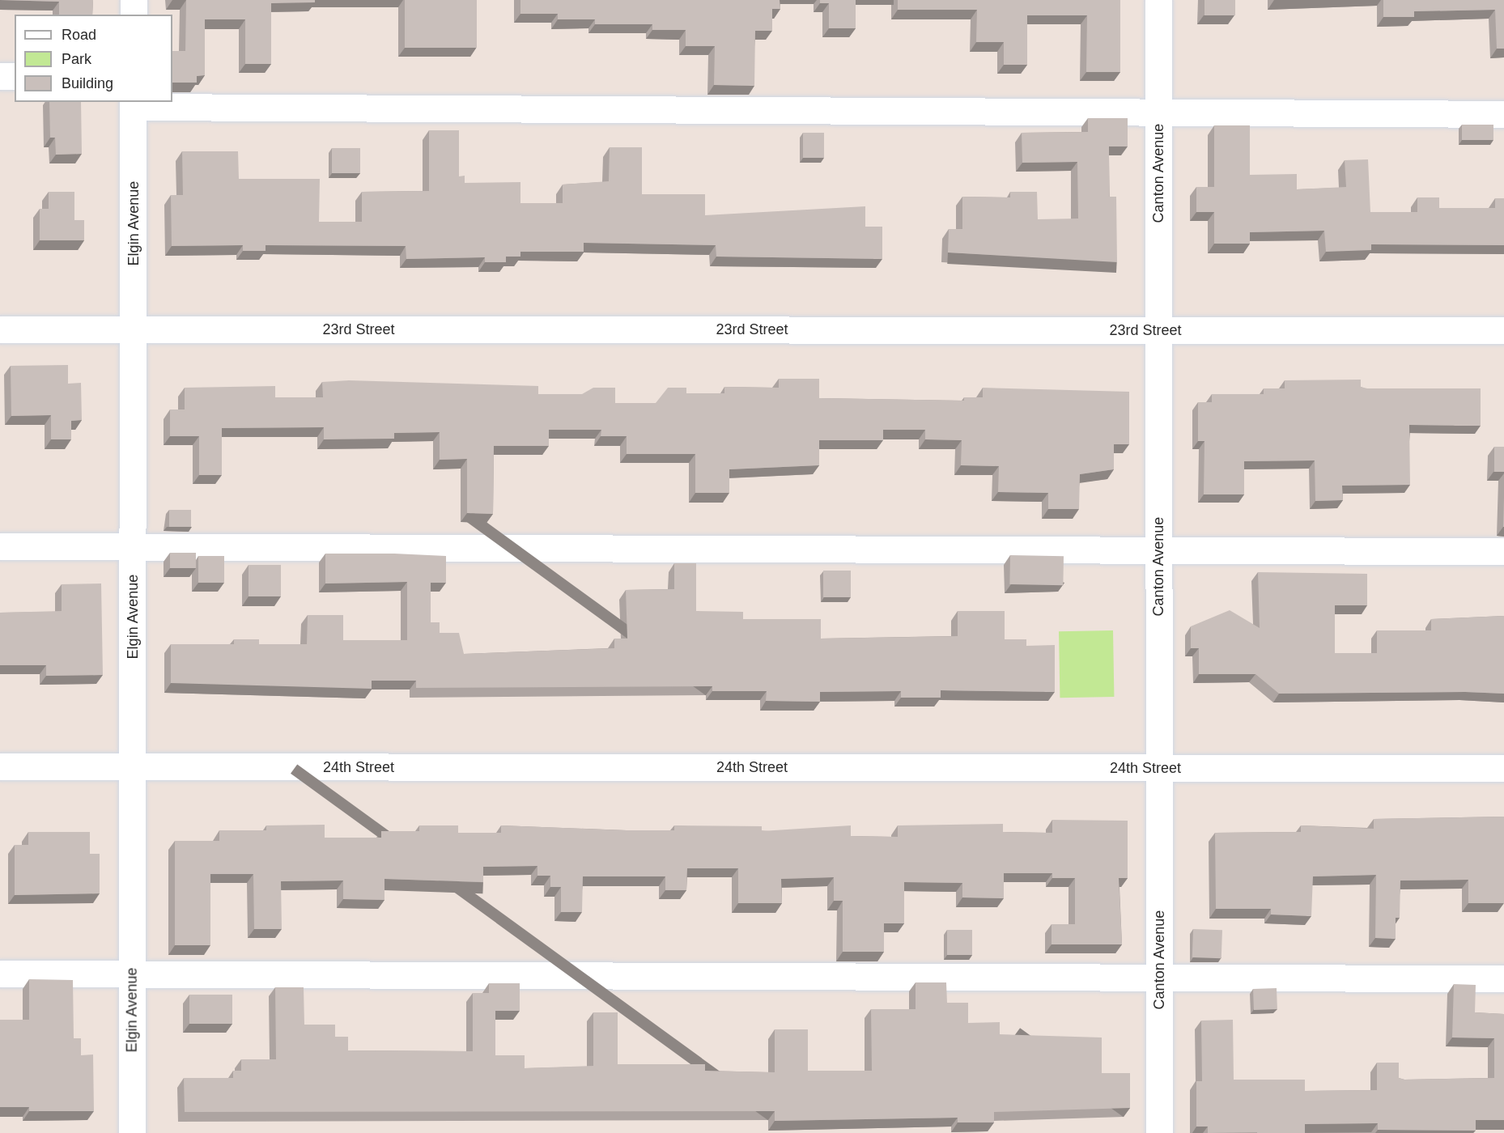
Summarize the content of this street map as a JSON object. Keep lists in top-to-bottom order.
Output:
{
  "streets": {
    "street": [
      "Canton Avenue",
      "Elgin Avenue",
      "23rd Street",
      "24th Street"
    ]
  },
  "crossings": [
    ["Canton Avenue", "23rd Street"],
    ["Canton Avenue", "24th Street"],
    ["Elgin Avenue", "23rd Street"],
    ["Elgin Avenue", "24th Street"]
  ],
  "legend": ["Road", "Park", "Building"]
}
